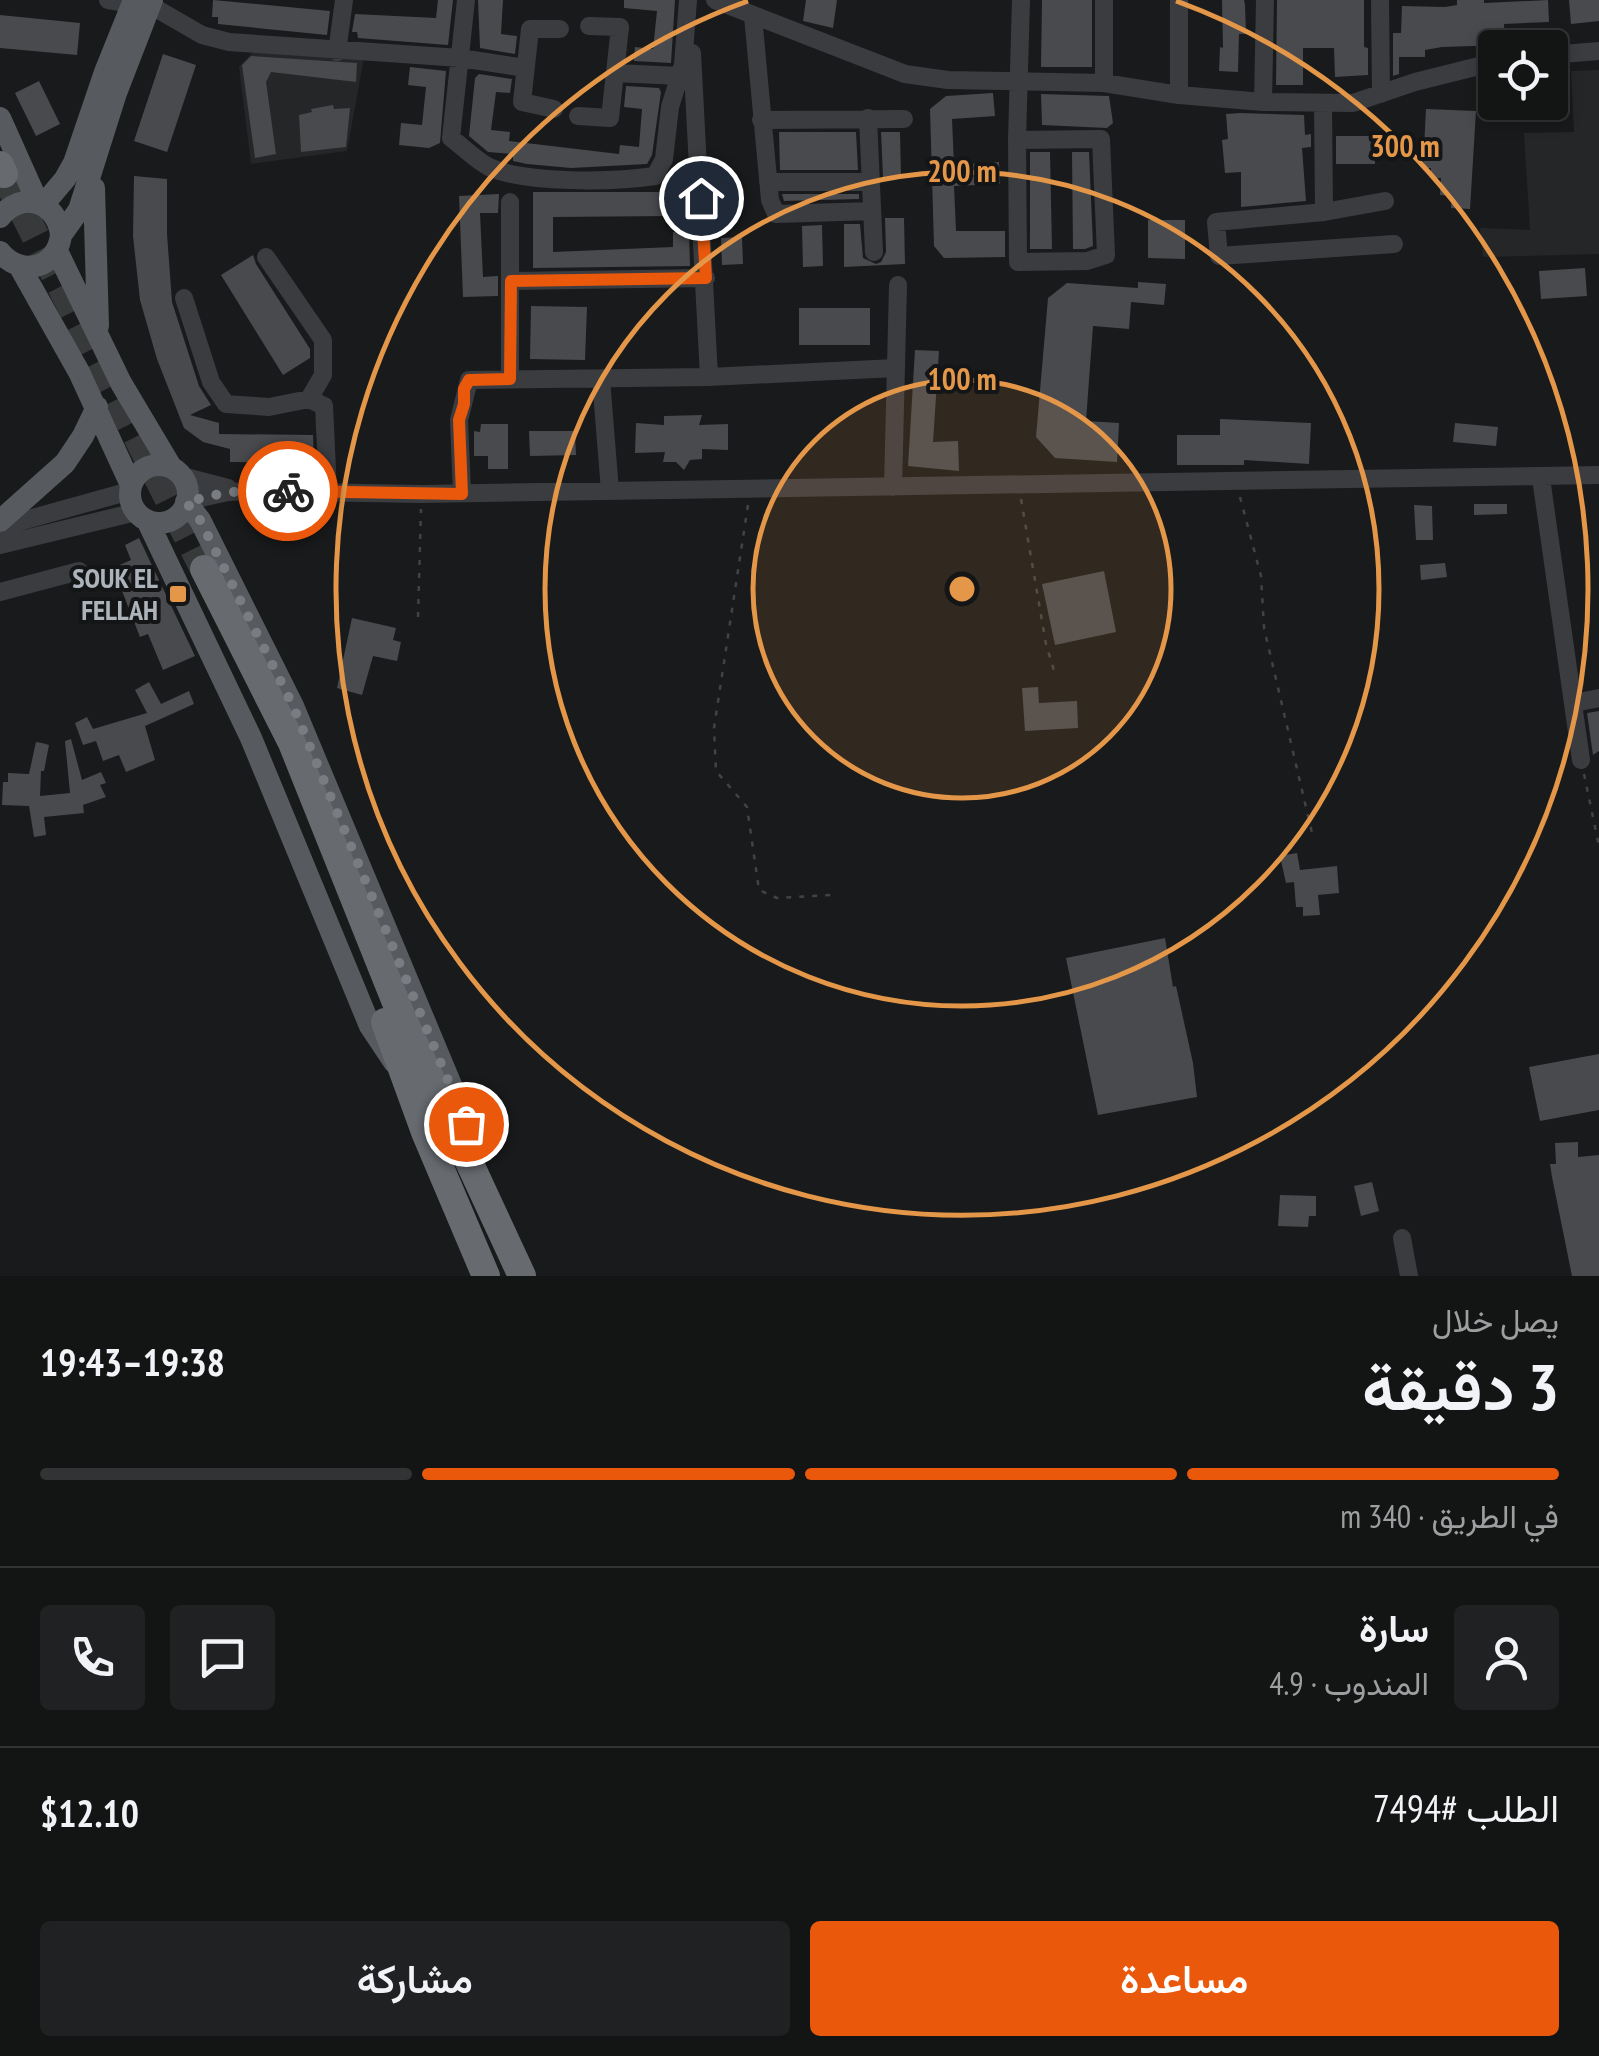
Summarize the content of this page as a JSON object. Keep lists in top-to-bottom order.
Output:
{
  "places": {
    "transit": ["SOUK EL FELLAH"]
  },
  "page": {
    "heading": ["3 دقيقة", "يصل خلال", "19:38–19:43"],
    "panel": [
      "سارة",
      "المندوب · 4.9",
      "الطلب #7494",
      "$12.10"
    ],
    "bar": "في الطريق · 340 m",
    "buttons": ["مساعدة", "مشاركة"]
  },
  "rings": ["300 m", "200 m", "100 m"]
}
